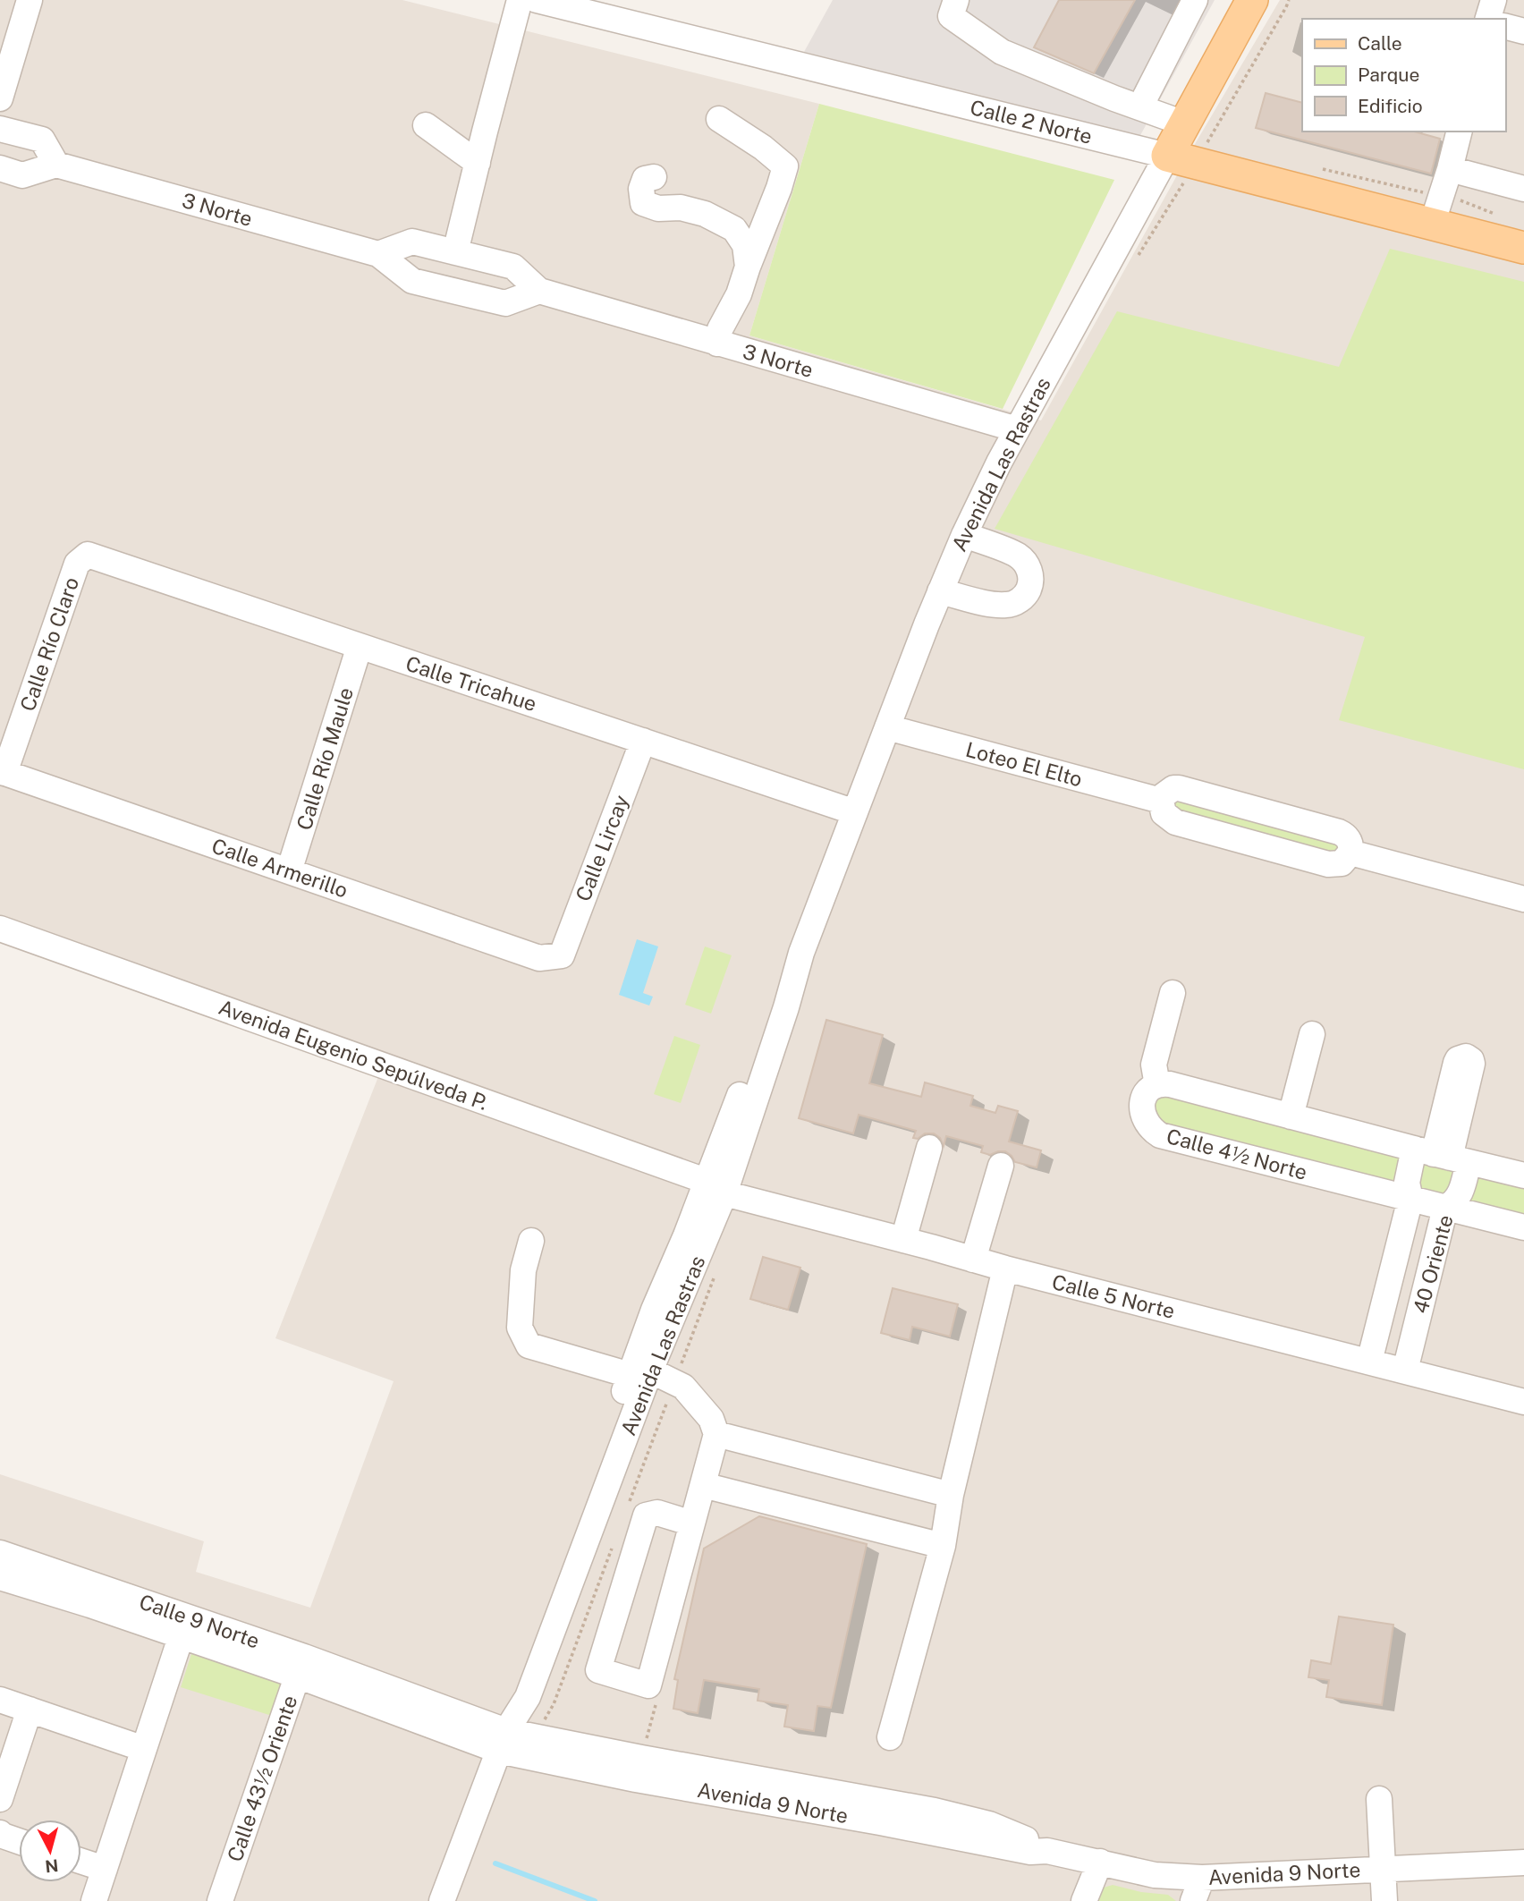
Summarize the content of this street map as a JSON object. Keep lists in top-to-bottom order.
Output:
{
  "streets": {
    "main road": ["Calle 2 Norte", "Avenida Las Rastras"],
    "street": [
      "3 Norte",
      "Calle Río Claro",
      "Calle Tricahue",
      "Calle Río Maule",
      "Loteo El Elto",
      "Calle Lircay",
      "Calle Armerillo",
      "Avenida Eugenio Sepúlveda P.",
      "Calle 4½ Norte",
      "40 Oriente",
      "Calle 5 Norte",
      "Calle 9 Norte",
      "Calle 43½ Oriente",
      "Avenida 9 Norte"
    ]
  },
  "crossings": [
    ["Calle 2 Norte", "Avenida Las Rastras"],
    ["3 Norte", "Avenida Las Rastras"],
    ["Avenida Las Rastras", "Calle Tricahue"],
    ["Avenida Las Rastras", "Loteo El Elto"],
    ["Avenida Las Rastras", "Avenida Eugenio Sepúlveda P."],
    ["Avenida Las Rastras", "Calle 5 Norte"],
    ["Avenida Las Rastras", "Calle 9 Norte"],
    ["Avenida Las Rastras", "Avenida 9 Norte"],
    ["Calle Río Claro", "Calle Tricahue"],
    ["Calle Río Claro", "Calle Armerillo"],
    ["Calle Tricahue", "Calle Río Maule"],
    ["Calle Tricahue", "Calle Lircay"],
    ["Calle Río Maule", "Calle Armerillo"],
    ["Calle Lircay", "Calle Armerillo"],
    ["Avenida Eugenio Sepúlveda P.", "Calle 5 Norte"],
    ["Calle 4½ Norte", "40 Oriente"],
    ["40 Oriente", "Calle 5 Norte"],
    ["Calle 9 Norte", "Calle 43½ Oriente"],
    ["Calle 9 Norte", "Avenida 9 Norte"]
  ],
  "legend": ["Calle", "Parque", "Edificio"],
  "north": "bottom"
}
